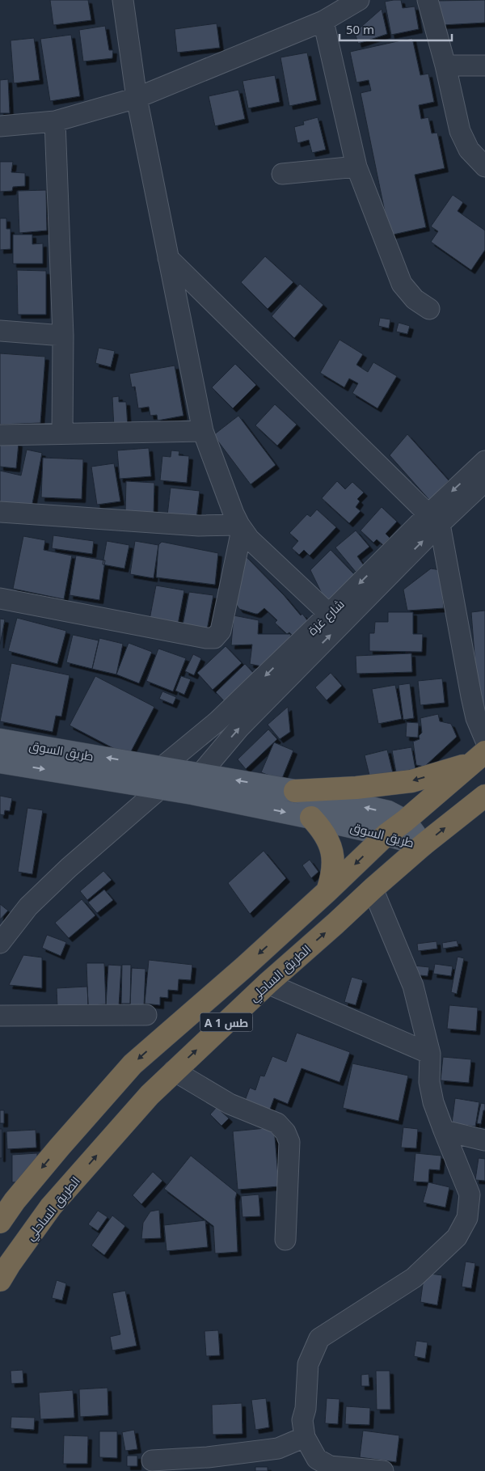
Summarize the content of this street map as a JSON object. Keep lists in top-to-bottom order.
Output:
{
  "streets": {
    "highway": ["الطريق الساحلي", "A 1 طس"],
    "main road": ["طريق السوق"],
    "street": ["شارع غزة"]
  },
  "crossings": [
    ["شارع غزة", "طريق السوق"],
    ["طريق السوق", "الطريق الساحلي"],
    ["طريق السوق", "A 1 طس"]
  ],
  "scale_bar": "50 m"
}
